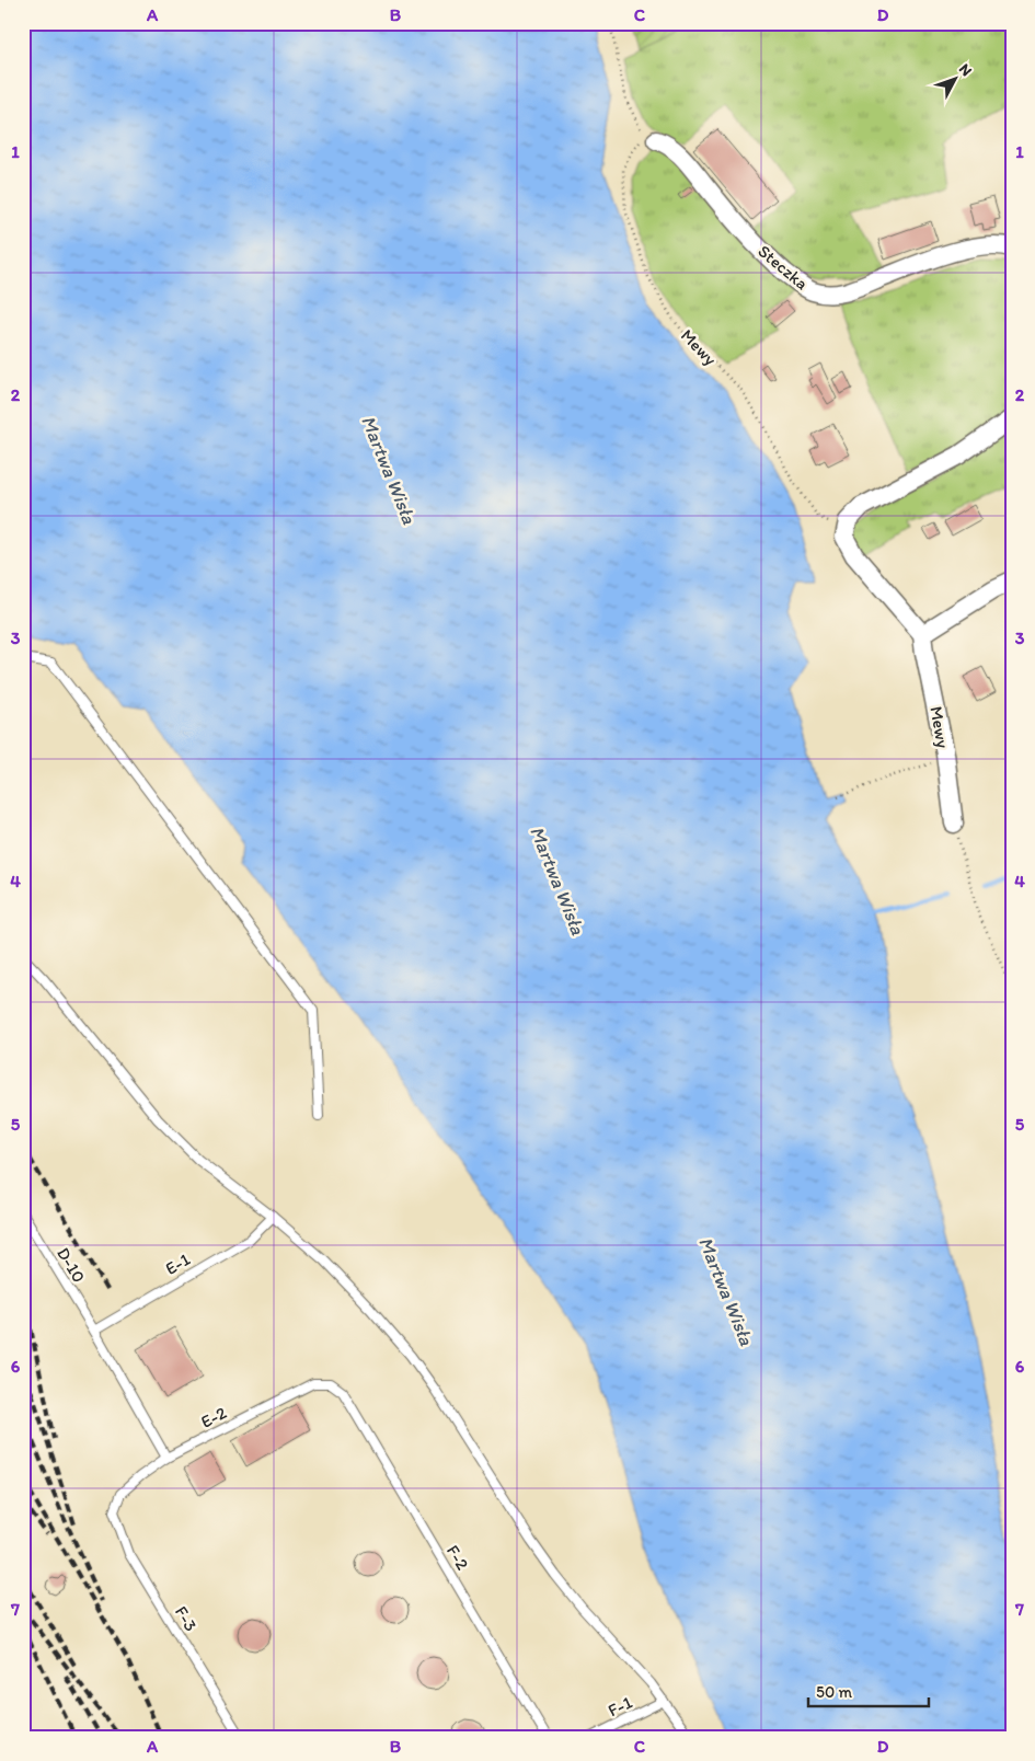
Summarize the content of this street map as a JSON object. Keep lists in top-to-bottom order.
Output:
{
  "streets": {
    "street": ["Steczka", "Mewy"],
    "lane": [
      "E-1",
      "D-10",
      "E-2",
      "F-2",
      "F-3",
      "F-1"
    ]
  },
  "crossings": [
    ["Steczka", "Mewy"],
    ["E-1", "D-10"],
    ["D-10", "E-2"],
    ["E-2", "F-2"],
    ["E-2", "F-3"]
  ],
  "water": ["Martwa Wisła"],
  "scale_bar": "50 m",
  "north": "top right",
  "grid": {
    "columns": [
      "A",
      "B",
      "C",
      "D"
    ],
    "rows": [
      "1",
      "2",
      "3",
      "4",
      "5",
      "6",
      "7"
    ]
  }
}
